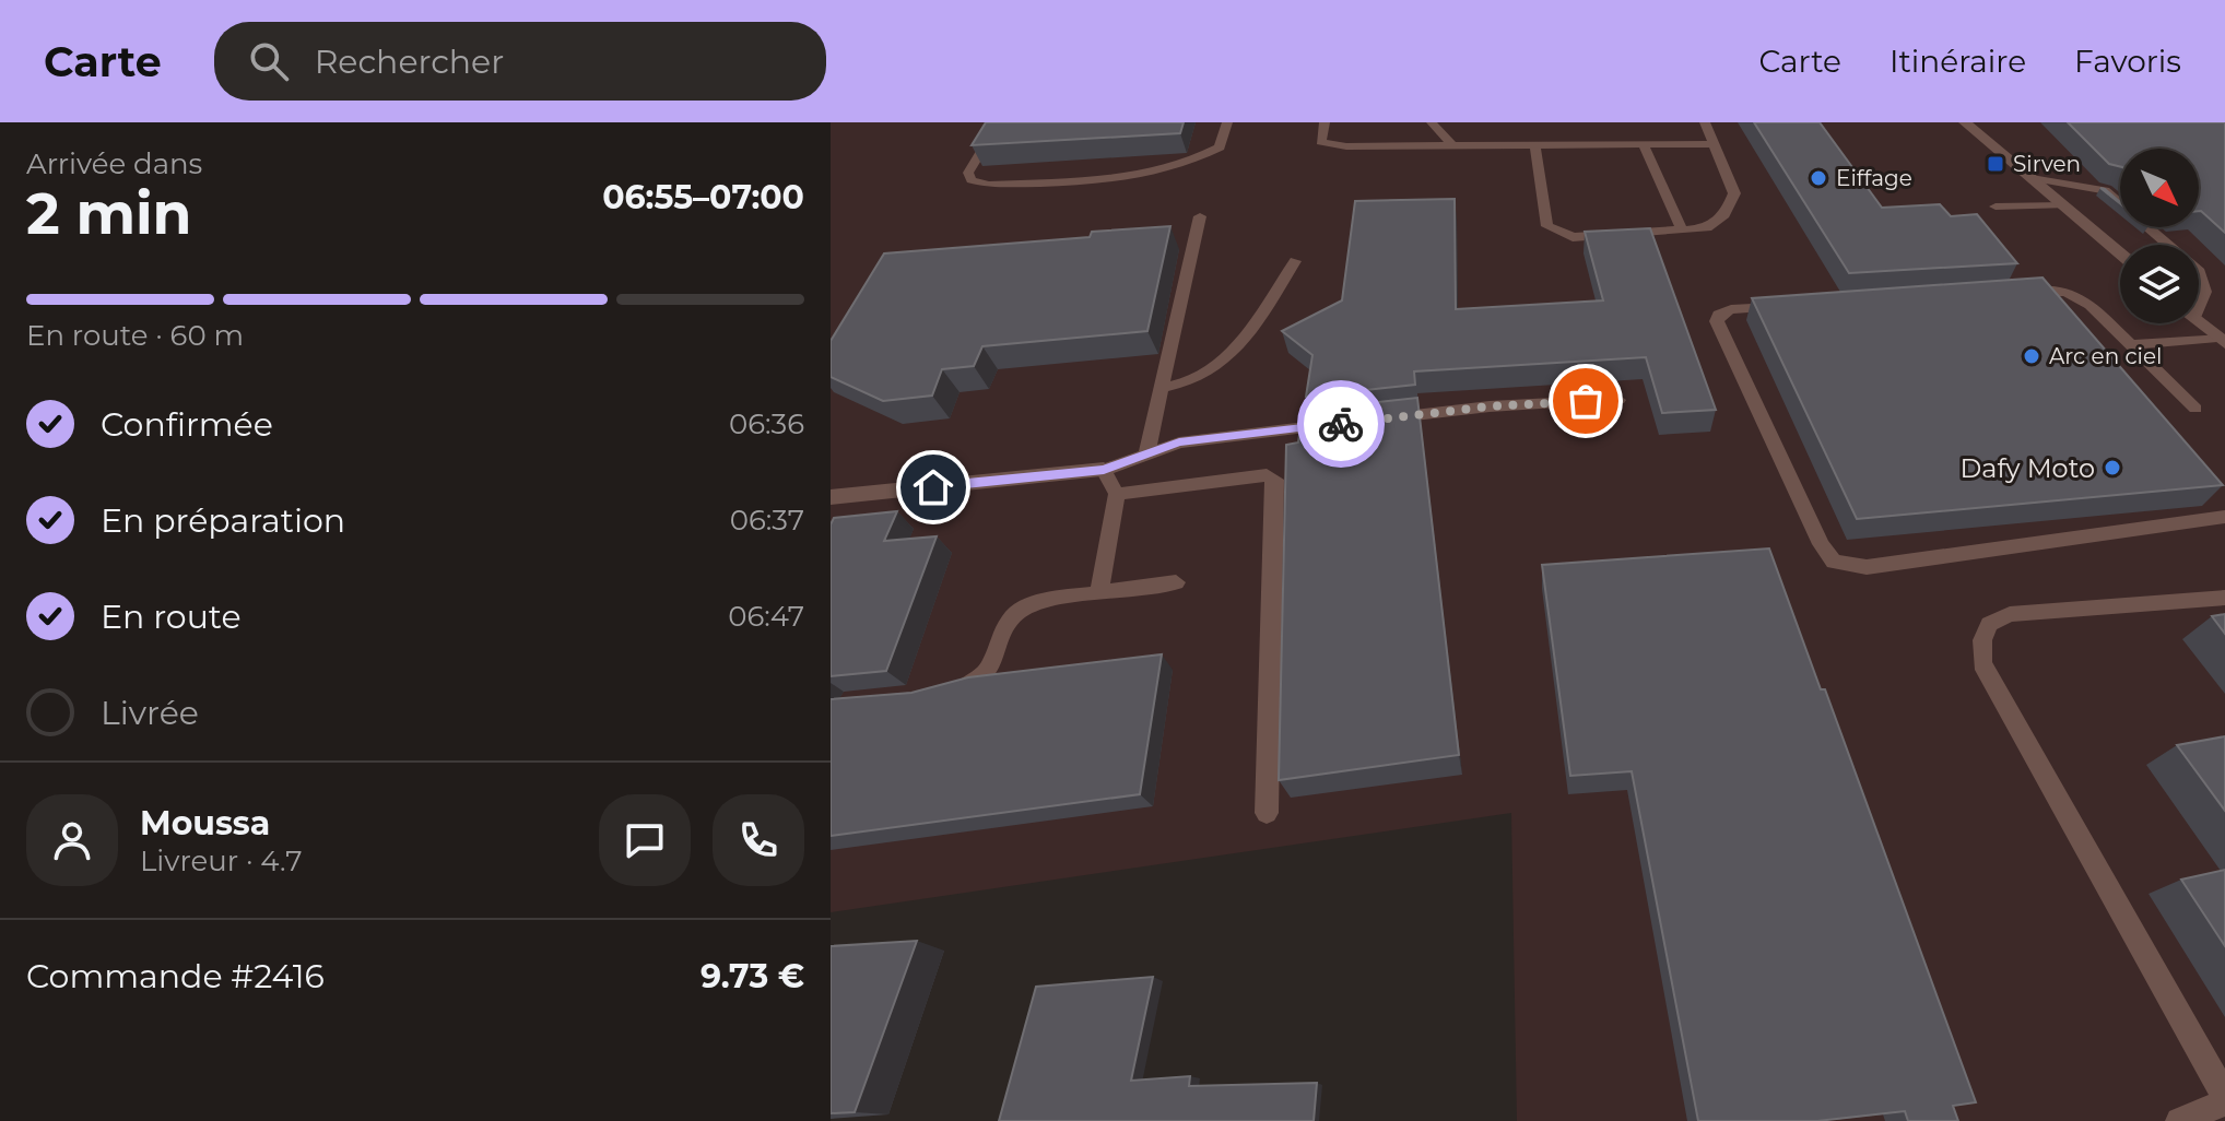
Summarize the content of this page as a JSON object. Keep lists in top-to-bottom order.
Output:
{
  "places": {
    "transit": ["Sirven"],
    "other": ["Eiffage", "Arc en ciel", "Dafy Moto"]
  },
  "north": "bottom right",
  "page": {
    "header": "Carte",
    "search": "Rechercher",
    "nav": ["Carte", "Itinéraire", "Favoris"],
    "heading": ["2 min", "Arrivée dans", "06:55–07:00"],
    "panel": [
      "Moussa",
      "Livreur · 4.7",
      "Commande #2416",
      "9.73 €"
    ],
    "bar": "En route · 60 m",
    "list": [
      ["Confirmée", "06:36"],
      ["En préparation", "06:37"],
      ["En route", "06:47"],
      "Livrée"
    ]
  }
}
